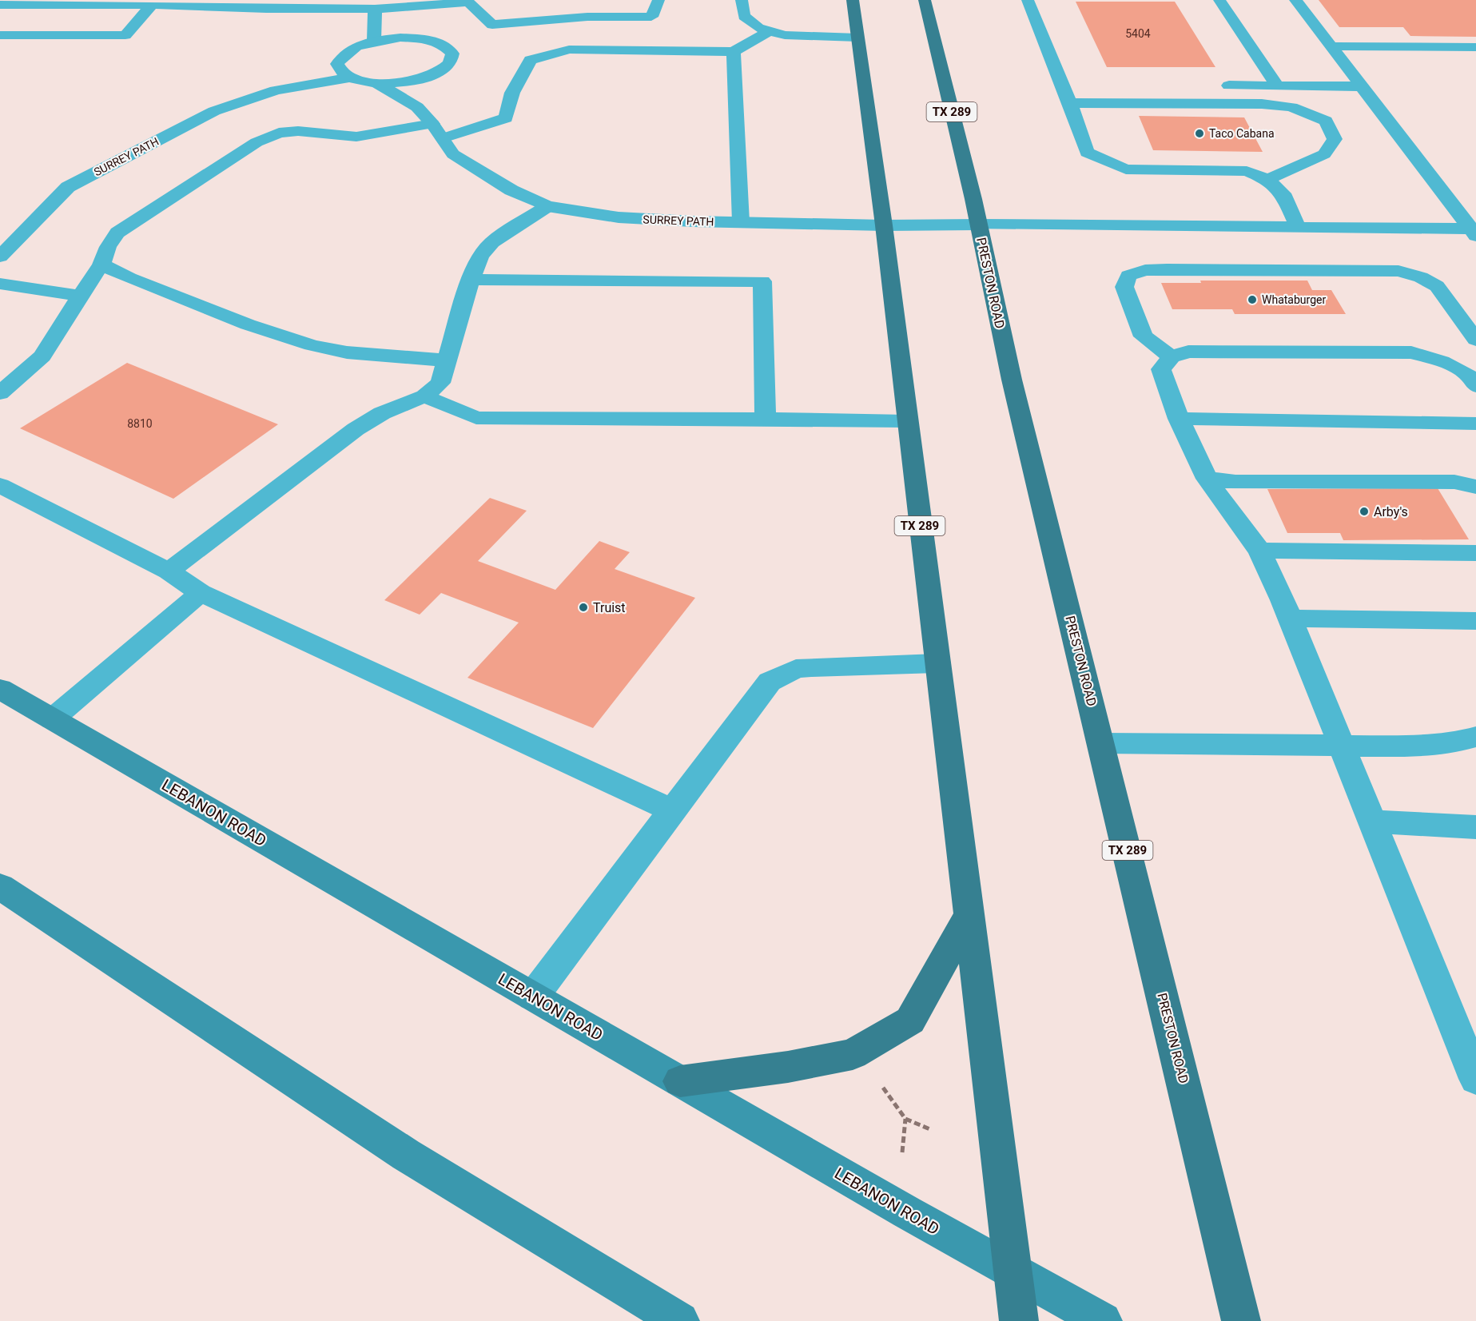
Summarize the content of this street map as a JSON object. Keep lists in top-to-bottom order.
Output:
{
  "streets": {
    "main road": ["TX 289", "PRESTON ROAD", "LEBANON ROAD"],
    "street": ["SURREY PATH"]
  },
  "crossings": [
    ["TX 289", "SURREY PATH"],
    ["TX 289", "LEBANON ROAD"],
    ["SURREY PATH", "PRESTON ROAD"]
  ],
  "places": [
    "Taco Cabana",
    "Whataburger",
    "Arby's",
    "Truist"
  ],
  "house_numbers": ["5404", "8810"]
}
